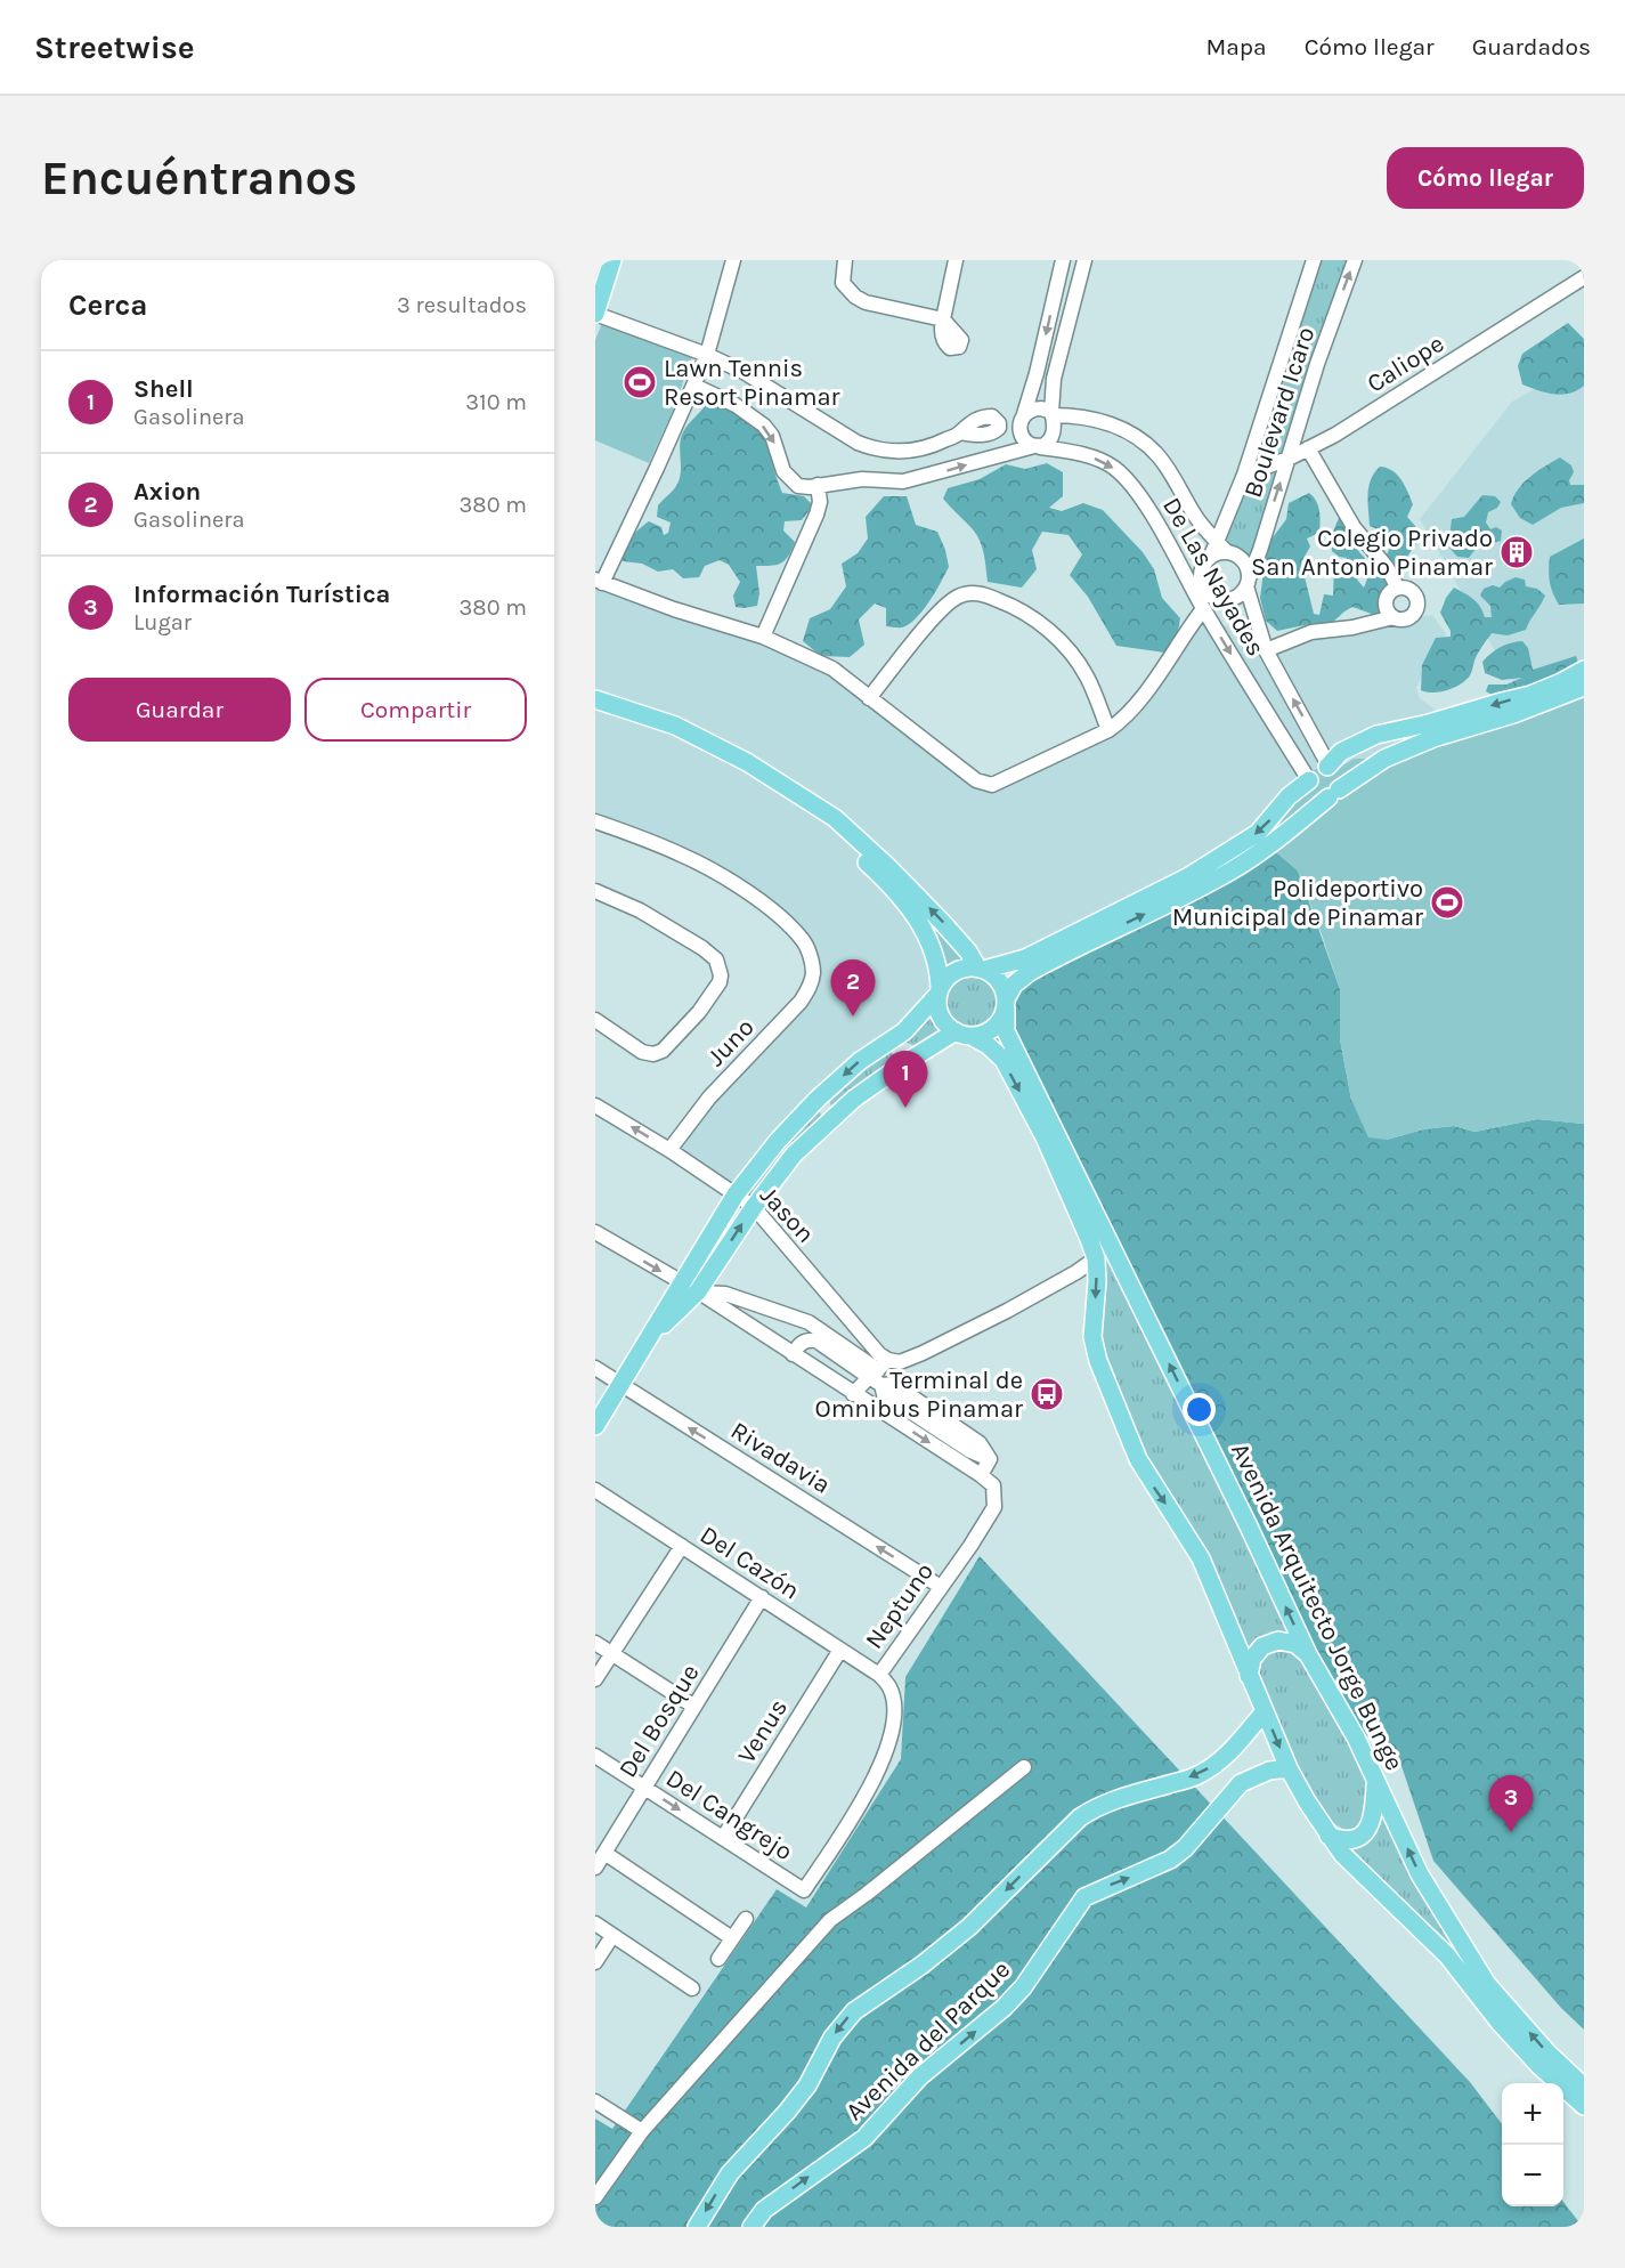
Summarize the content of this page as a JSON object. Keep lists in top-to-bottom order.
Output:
{
  "streets": {
    "main road": ["Avenida Arquitecto Jorge Bunge", "Avenida del Parque"],
    "street": [
      "Caliope",
      "Boulevard Icaro",
      "De Las Nayades",
      "Juno",
      "Jason",
      "Rivadavia",
      "Del Cazón",
      "Neptuno",
      "Del Bosque",
      "Venus",
      "Del Cangrejo"
    ]
  },
  "crossings": [
    ["Caliope", "Boulevard Icaro"],
    ["Boulevard Icaro", "De Las Nayades"],
    ["Juno", "Jason"],
    ["Rivadavia", "Neptuno"],
    ["Del Cazón", "Neptuno"],
    ["Del Cazón", "Del Bosque"],
    ["Del Cazón", "Venus"],
    ["Neptuno", "Del Cangrejo"],
    ["Del Bosque", "Del Cangrejo"],
    ["Venus", "Del Cangrejo"]
  ],
  "places": {
    "sports": ["Lawn Tennis Resort Pinamar", "Polideportivo Municipal de Pinamar"],
    "building": ["Colegio Privado San Antonio Pinamar"],
    "bus stop": ["Terminal de Omnibus Pinamar"]
  },
  "page": {
    "header": "Streetwise",
    "nav": ["Mapa", "Cómo llegar", "Guardados"],
    "buttons": [
      "Cómo llegar",
      ["Guardar", "Compartir"]
    ],
    "title": "Encuéntranos",
    "heading": ["Cerca", "3 resultados"],
    "list": [
      {
        "mark": "1",
        "name": "Shell",
        "note": "Gasolinera",
        "value": "310 m"
      },
      {
        "mark": "2",
        "name": "Axion",
        "note": "Gasolinera",
        "value": "380 m"
      },
      {
        "mark": "3",
        "name": "Información Turística",
        "note": "Lugar",
        "value": "380 m"
      }
    ],
    "pins": ["2", "1", "3"],
    "map_buttons": ["+", "−"]
  }
}
